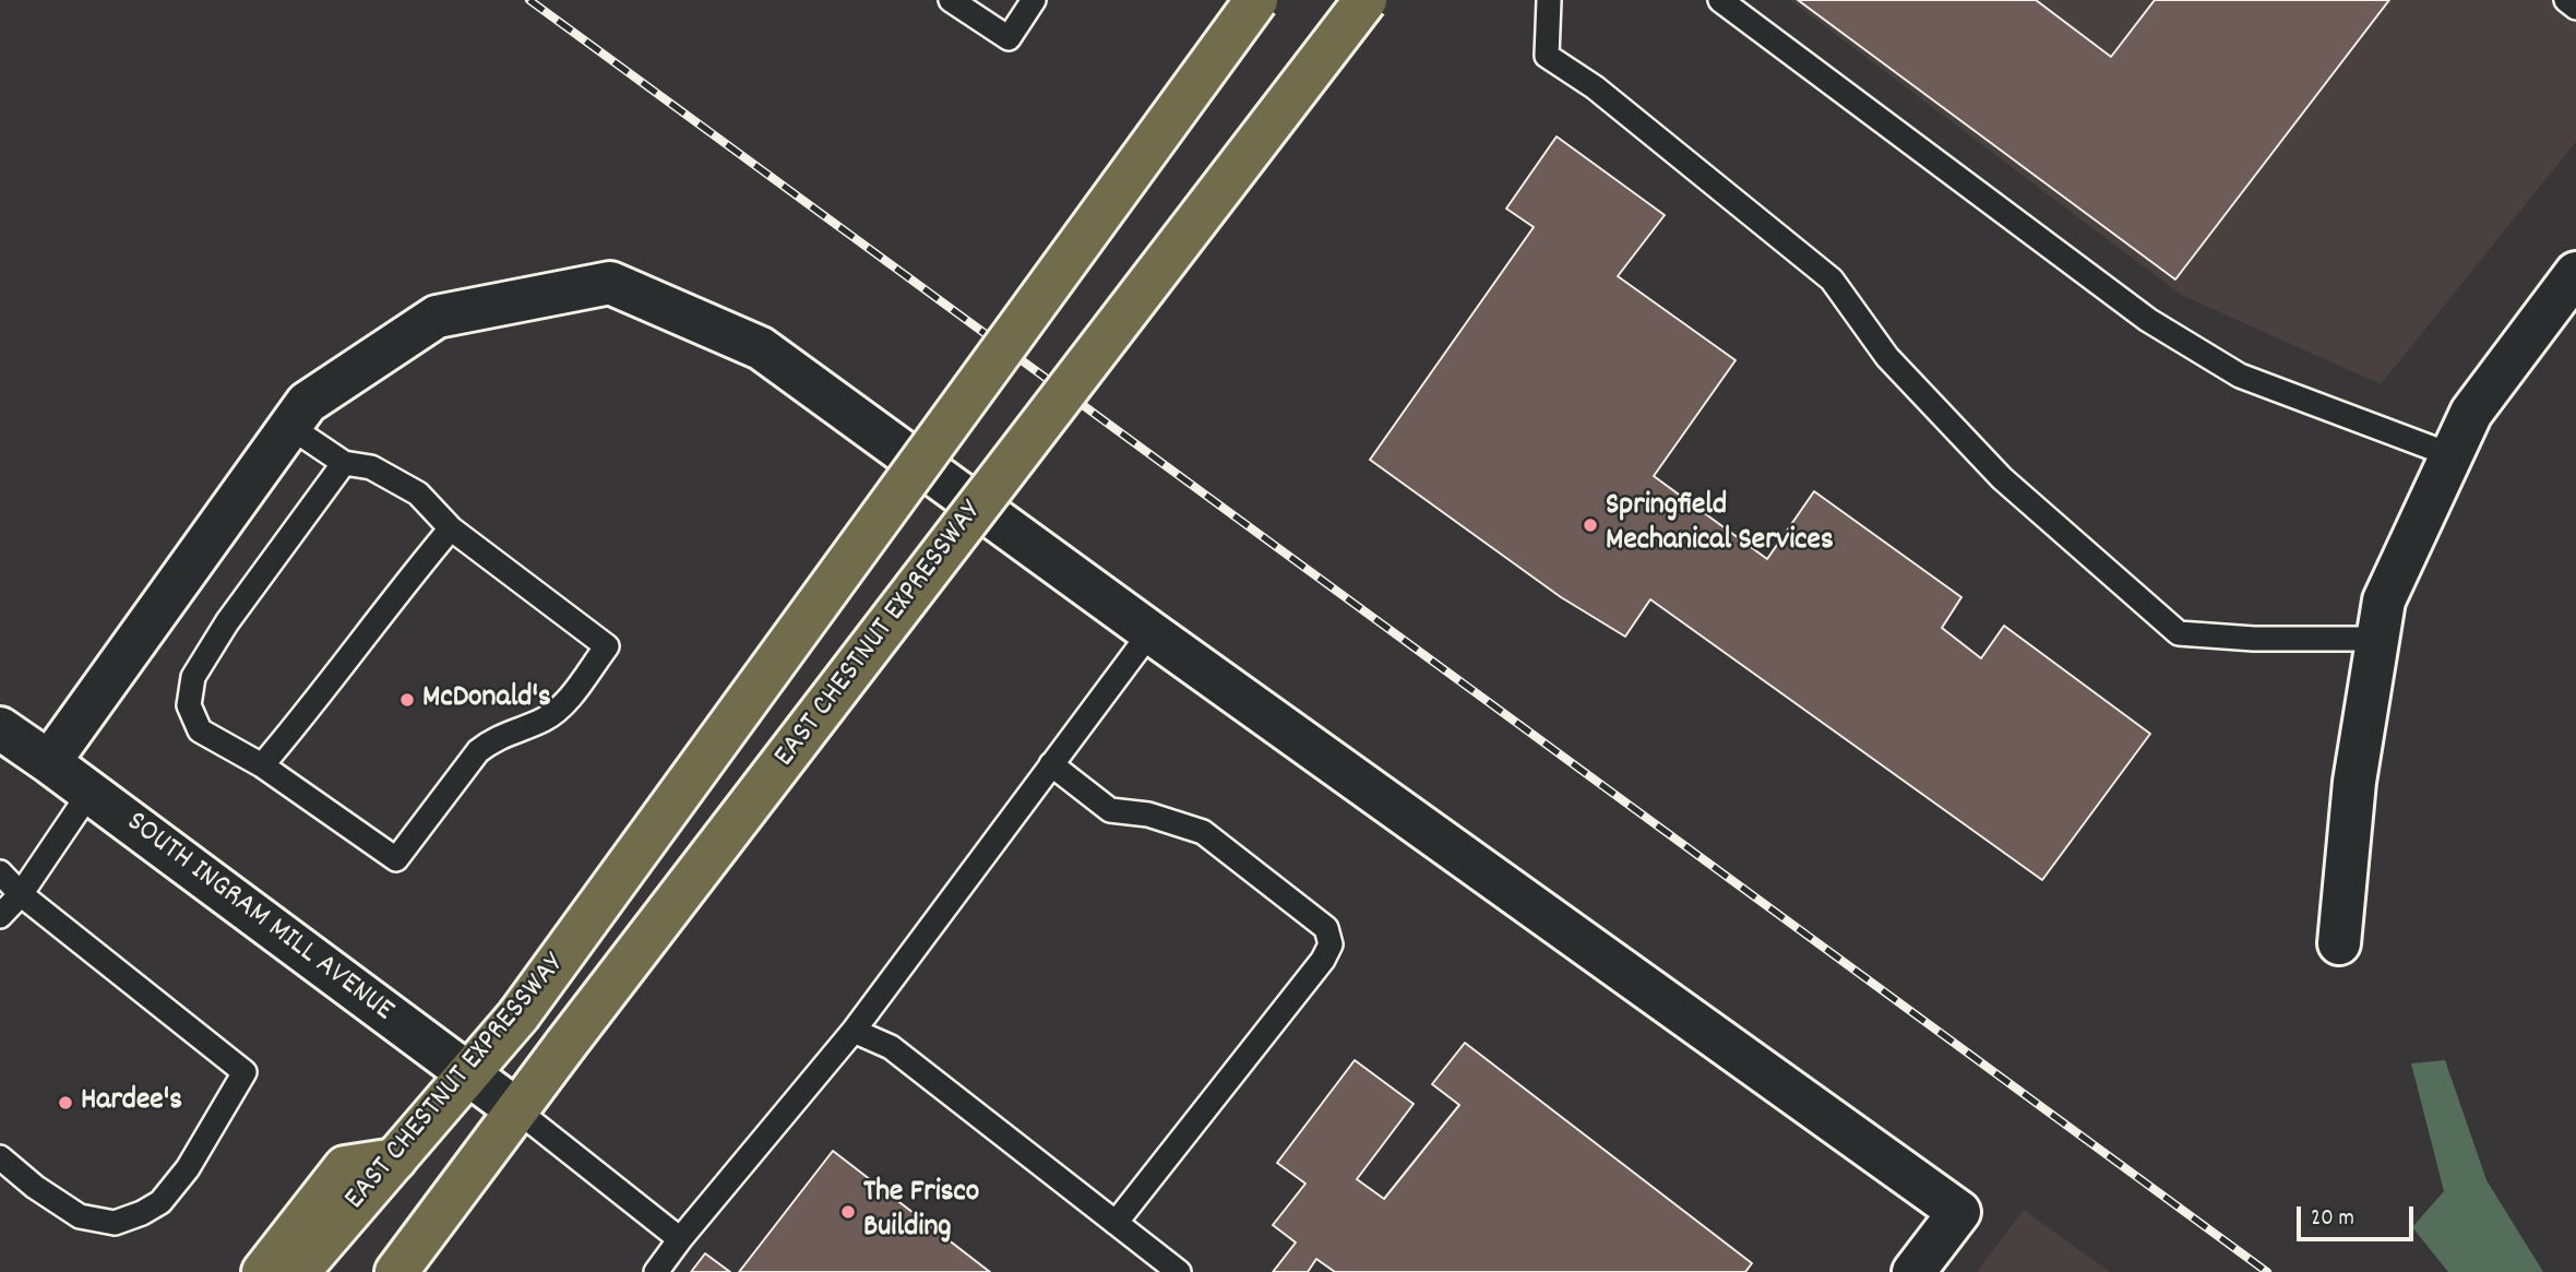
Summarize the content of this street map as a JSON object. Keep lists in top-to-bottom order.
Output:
{
  "streets": {
    "main road": ["EAST CHESTNUT EXPRESSWAY"],
    "street": ["SOUTH INGRAM MILL AVENUE"]
  },
  "crossings": [
    ["EAST CHESTNUT EXPRESSWAY", "SOUTH INGRAM MILL AVENUE"]
  ],
  "places": [
    "Springfield Mechanical Services",
    "McDonald's",
    "Hardee's",
    "The Frisco Building"
  ],
  "scale_bar": "20 m"
}
